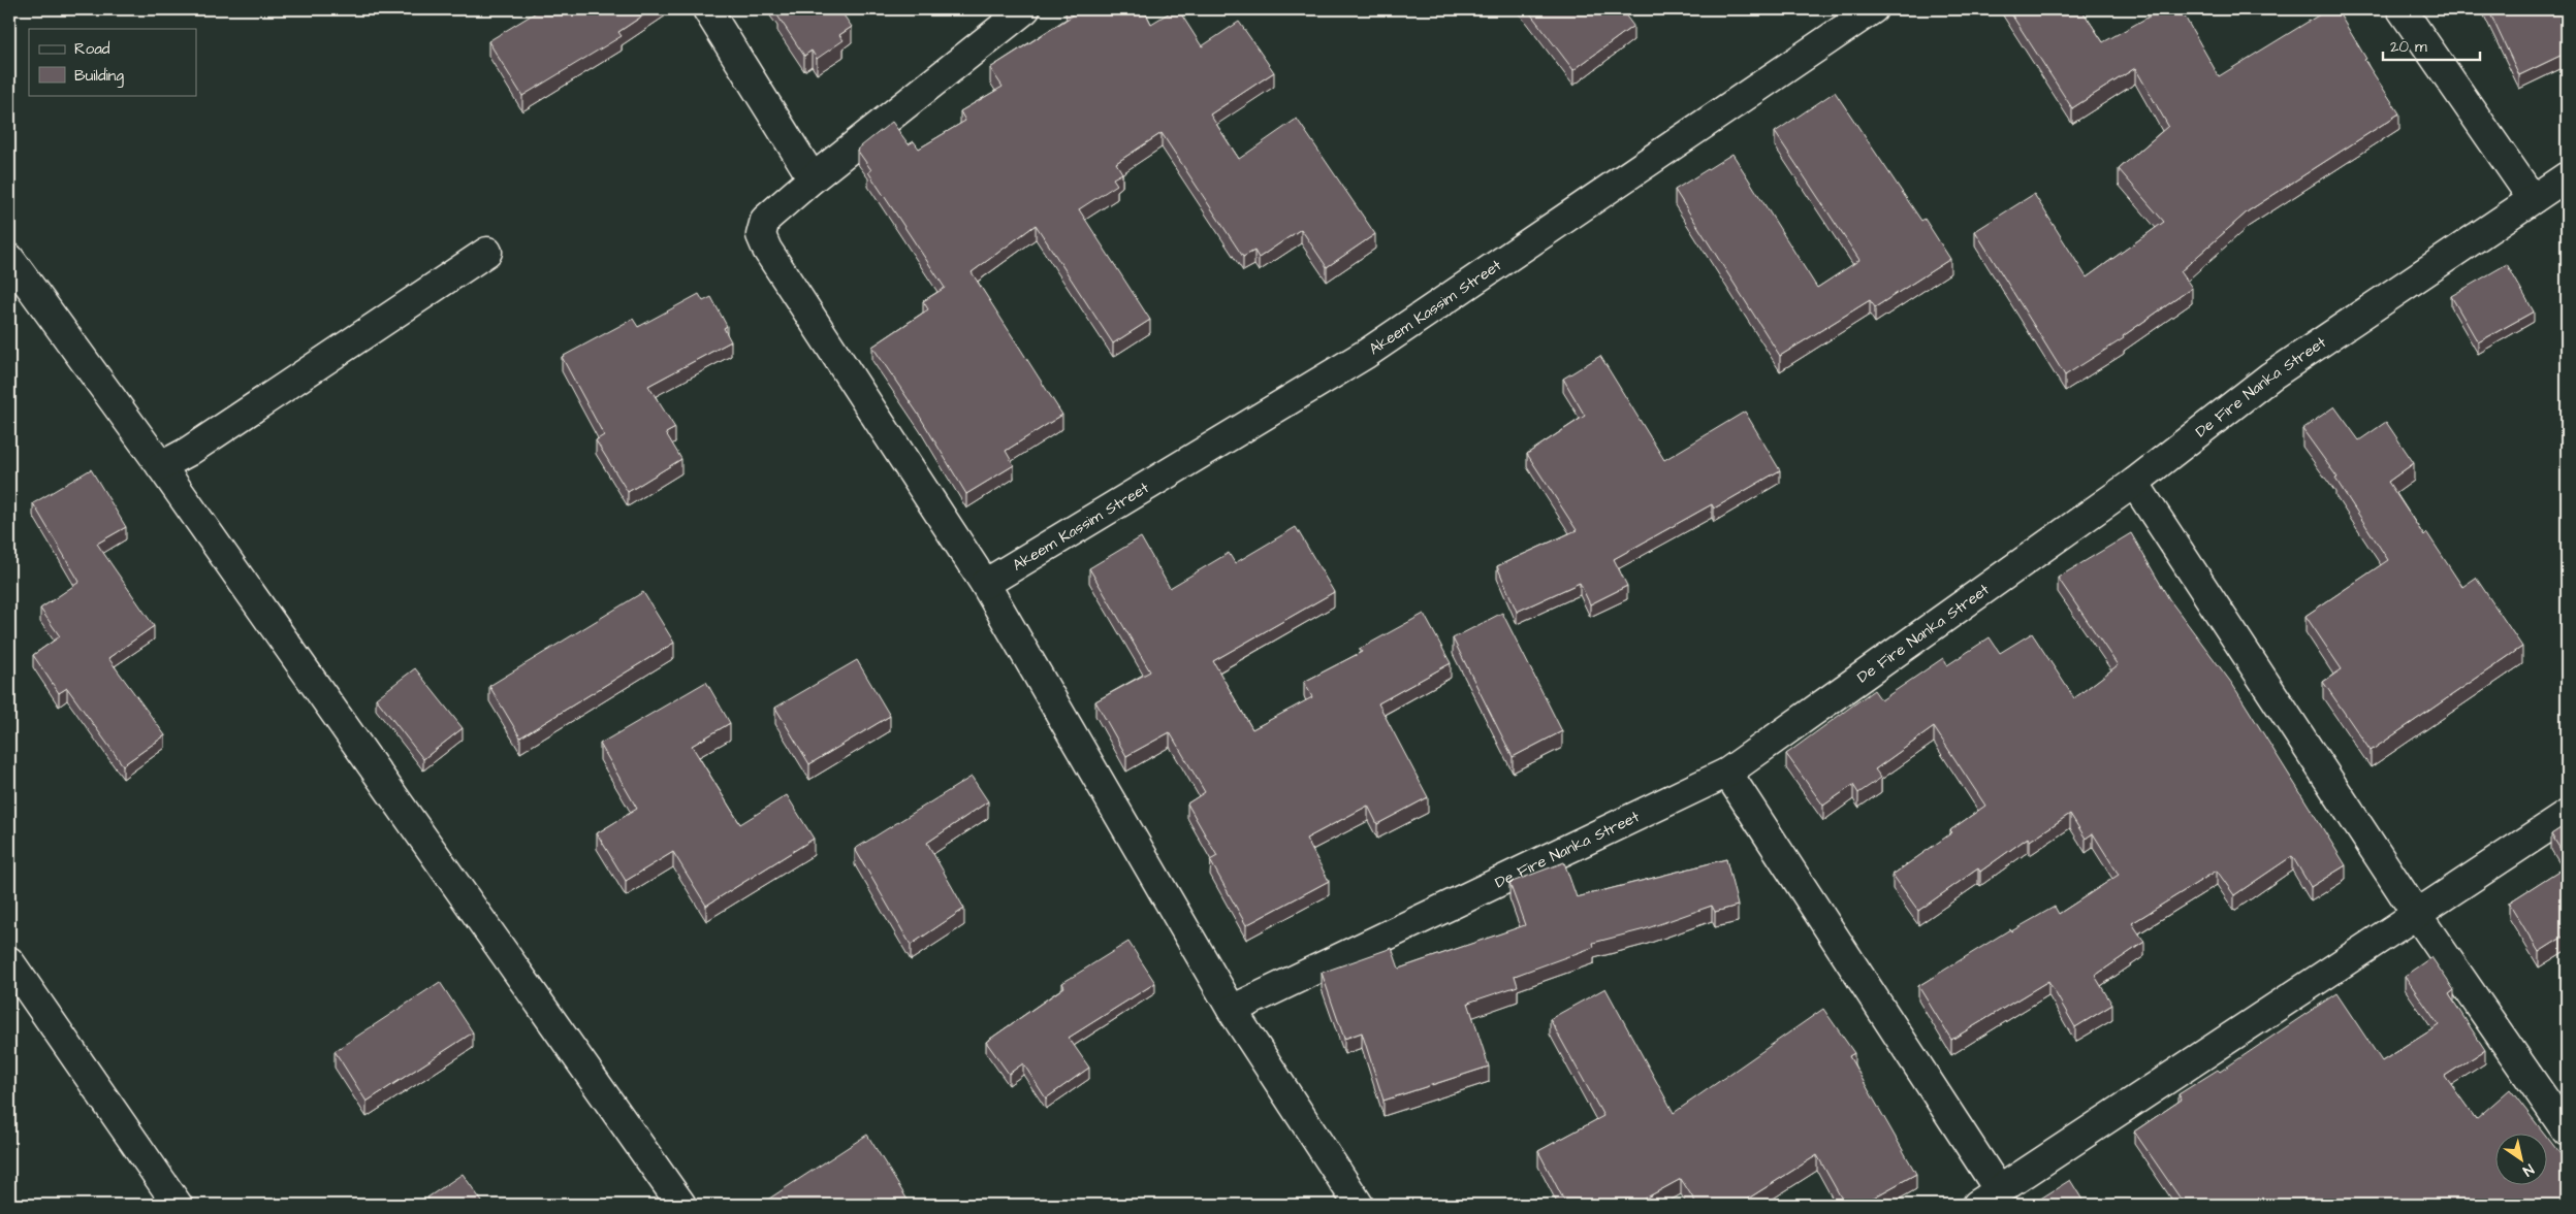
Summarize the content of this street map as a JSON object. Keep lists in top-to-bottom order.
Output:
{
  "streets": {
    "street": ["Akeem Kassim Street", "De Fire Nanka Street"]
  },
  "legend": ["Road", "Building"],
  "scale_bar": "20 m",
  "north": "bottom right"
}
